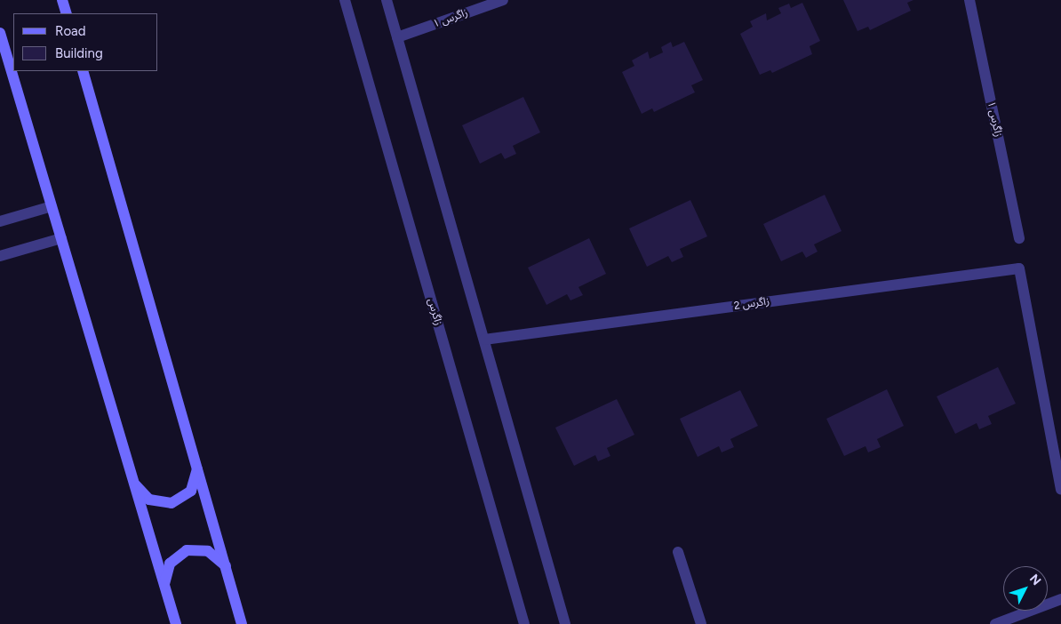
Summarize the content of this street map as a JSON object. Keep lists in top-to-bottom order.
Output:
{
  "streets": {
    "street": ["زاگرس ۱", "زاگرس 2", "زاگرس"]
  },
  "legend": ["Road", "Building"],
  "north": "top right"
}
